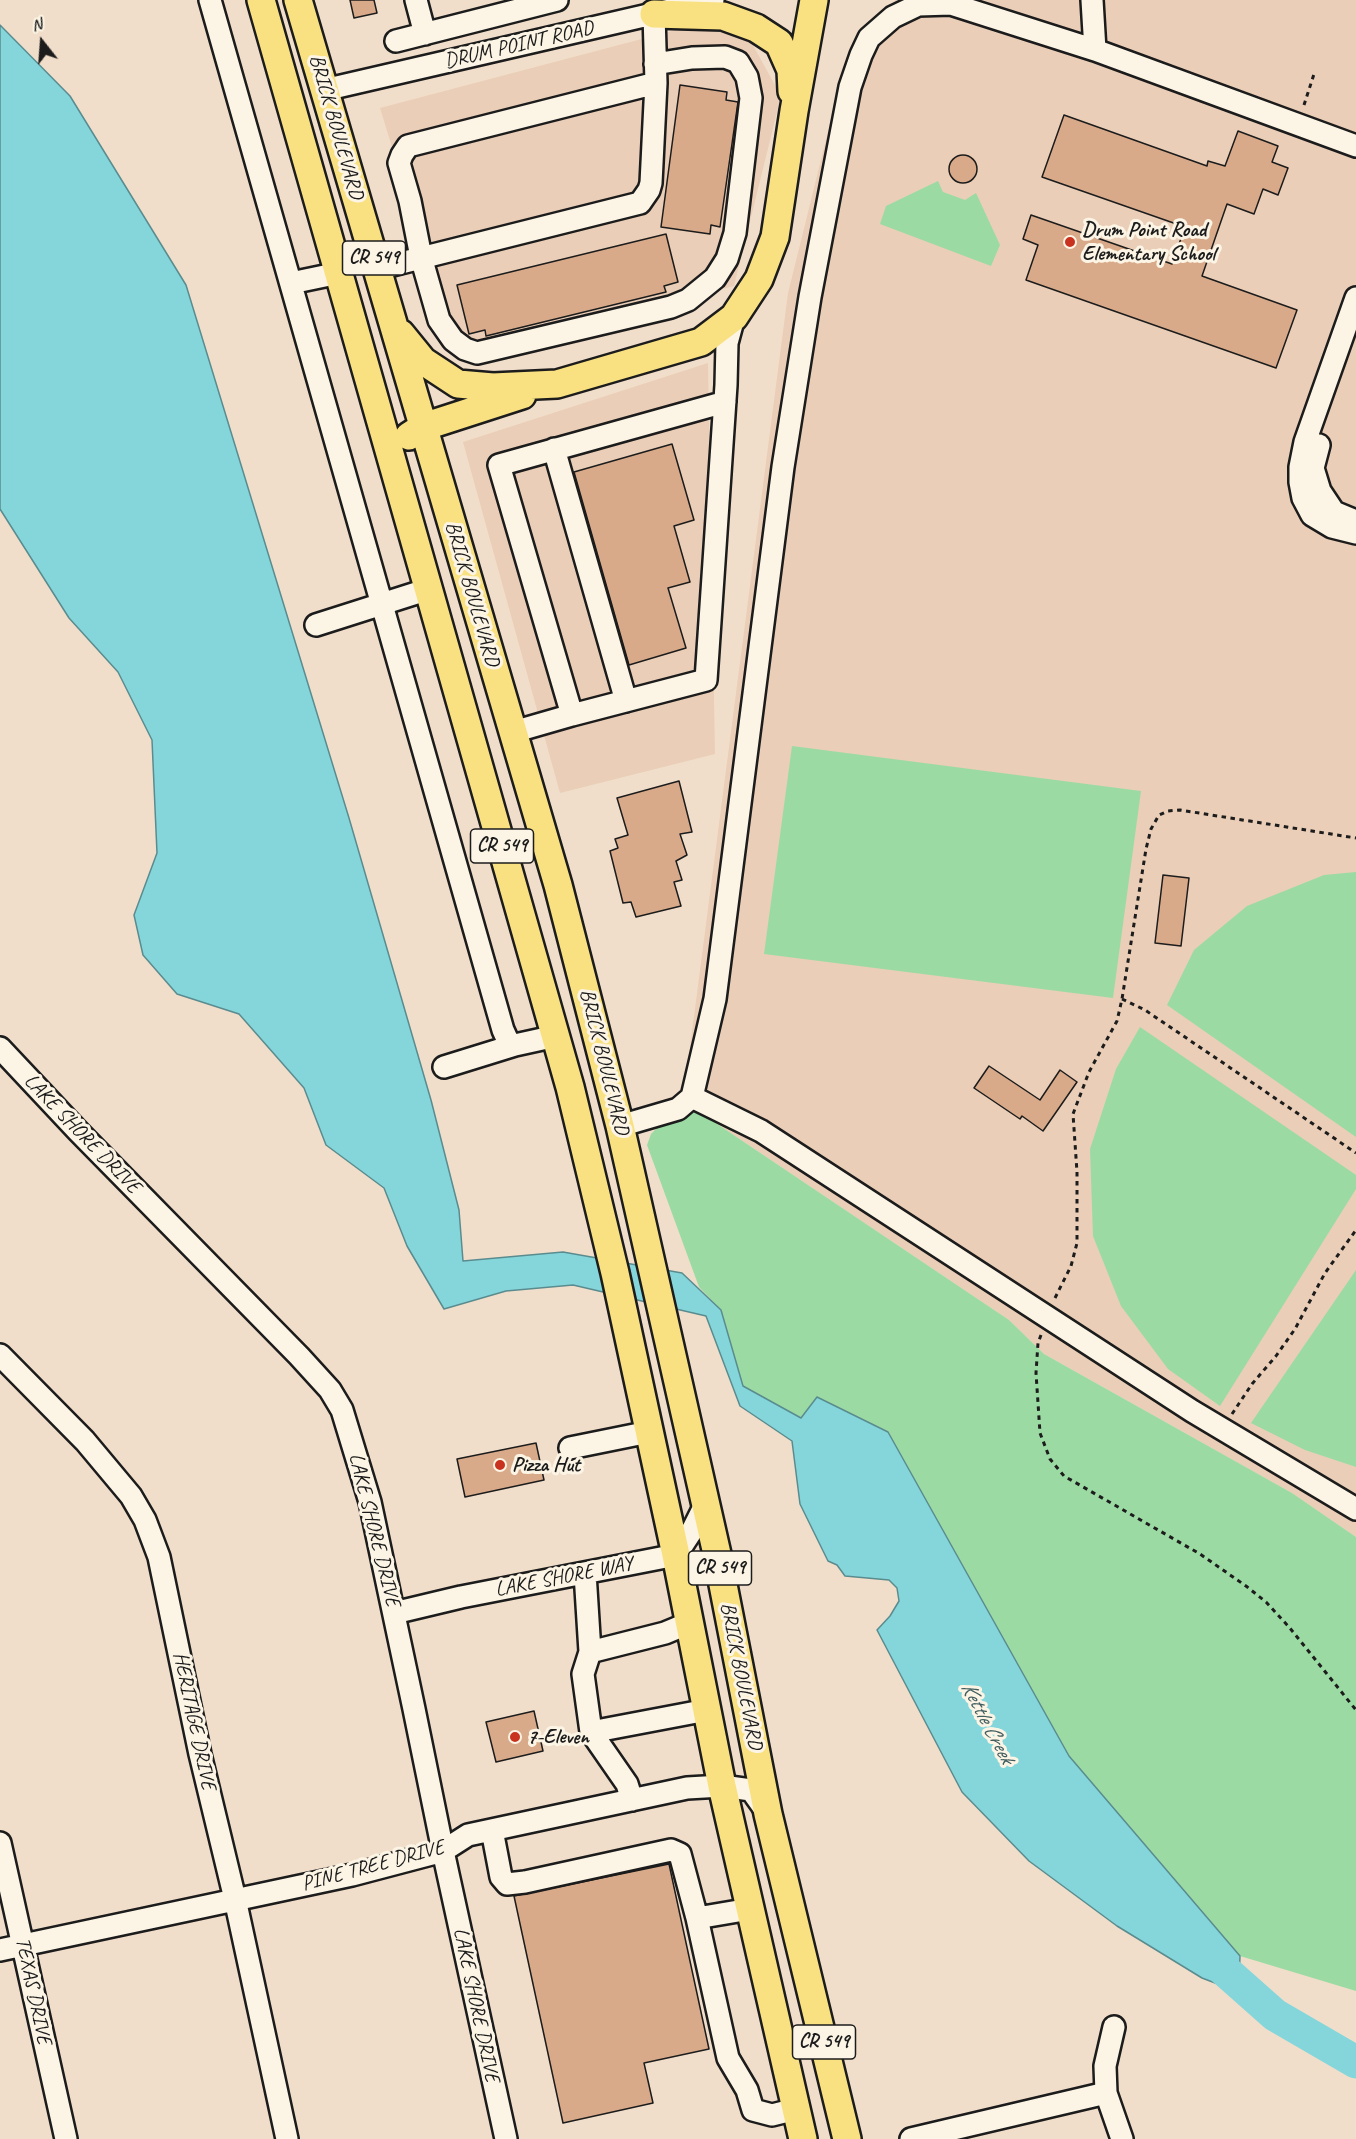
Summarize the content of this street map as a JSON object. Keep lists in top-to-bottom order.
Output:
{
  "streets": {
    "main road": ["BRICK BOULEVARD", "CR 549"],
    "street": [
      "DRUM POINT ROAD",
      "LAKE SHORE DRIVE",
      "LAKE SHORE WAY",
      "HERITAGE DRIVE",
      "PINE TREE DRIVE",
      "TEXAS DRIVE"
    ]
  },
  "crossings": [
    ["DRUM POINT ROAD", "BRICK BOULEVARD"],
    ["BRICK BOULEVARD", "LAKE SHORE WAY"],
    ["BRICK BOULEVARD", "PINE TREE DRIVE"],
    ["LAKE SHORE DRIVE", "LAKE SHORE WAY"],
    ["LAKE SHORE DRIVE", "PINE TREE DRIVE"],
    ["HERITAGE DRIVE", "PINE TREE DRIVE"],
    ["PINE TREE DRIVE", "TEXAS DRIVE"]
  ],
  "water": ["Kettle Creek"],
  "places": ["Drum Point Road Elementary School", "Pizza Hut", "7-Eleven"],
  "north": "top"
}
